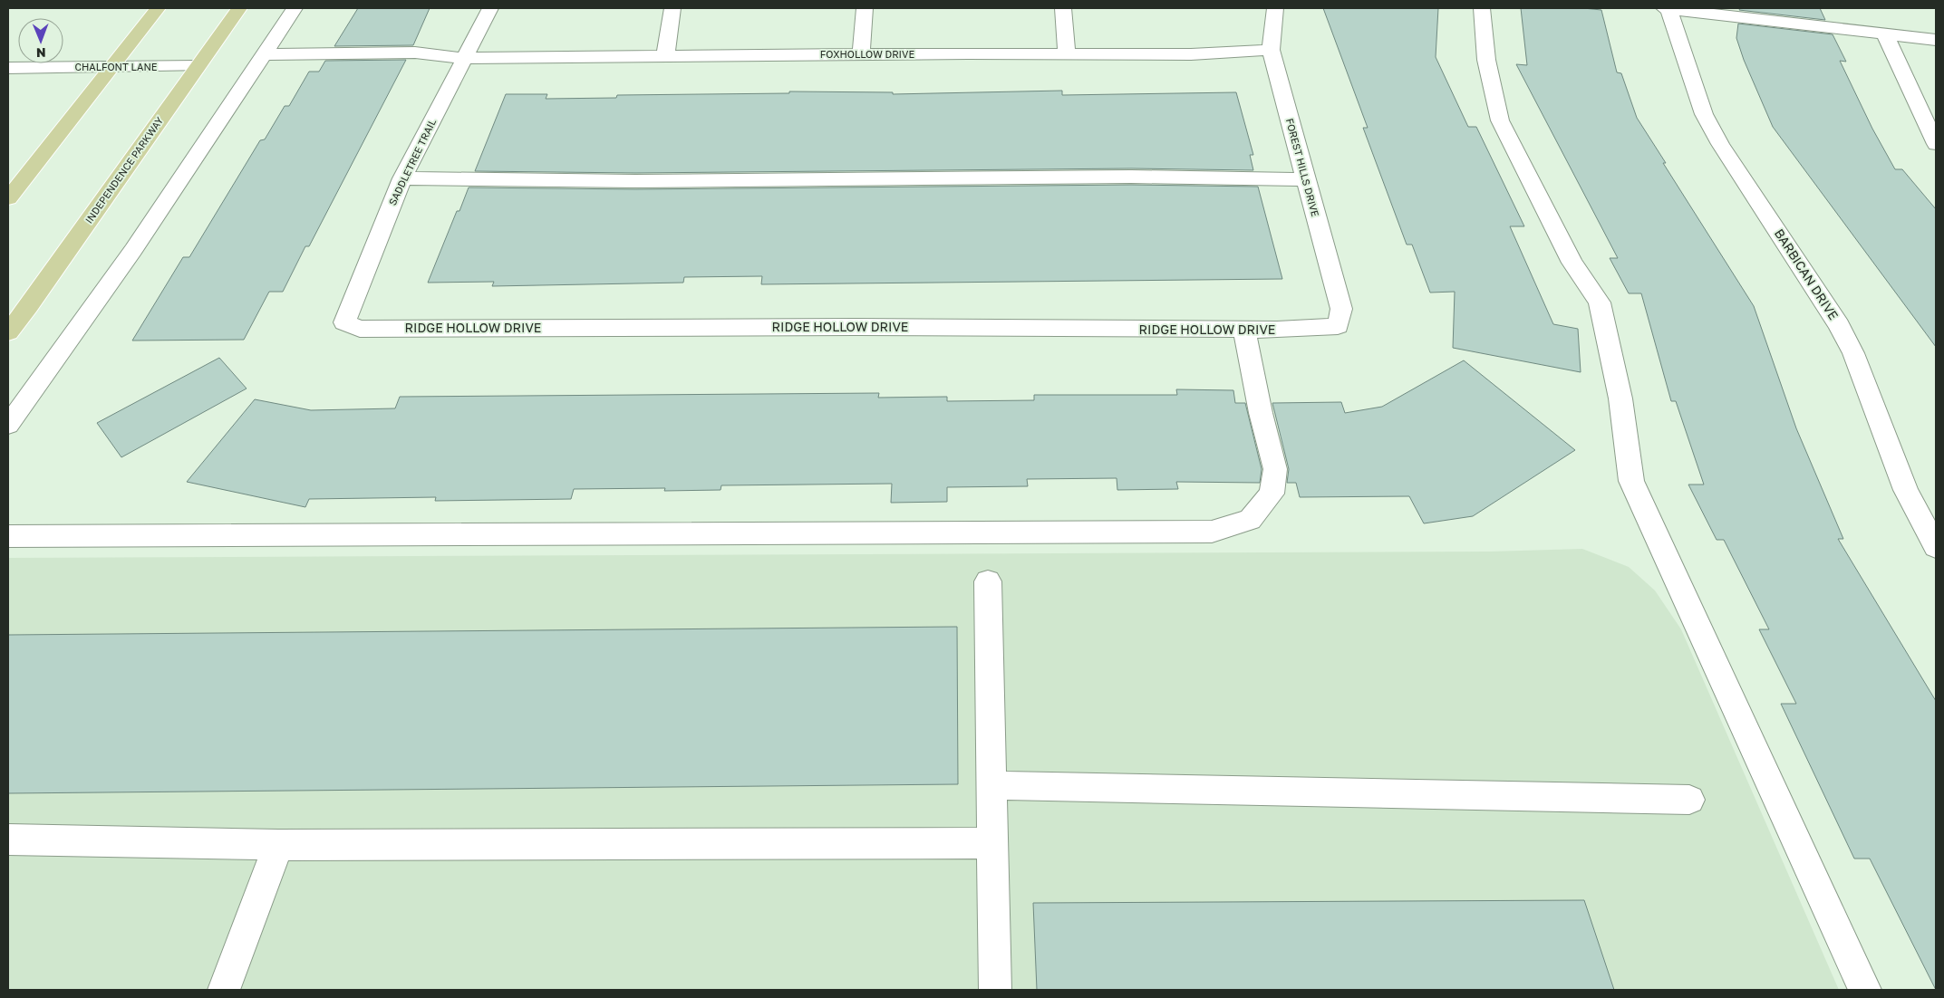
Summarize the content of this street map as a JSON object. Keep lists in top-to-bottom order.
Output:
{
  "streets": {
    "main road": ["INDEPENDENCE PARKWAY"],
    "street": [
      "FOXHOLLOW DRIVE",
      "CHALFONT LANE",
      "SADDLETREE TRAIL",
      "FOREST HILLS DRIVE",
      "BARBICAN DRIVE",
      "RIDGE HOLLOW DRIVE"
    ]
  },
  "crossings": [
    ["FOXHOLLOW DRIVE", "SADDLETREE TRAIL"],
    ["FOXHOLLOW DRIVE", "FOREST HILLS DRIVE"],
    ["CHALFONT LANE", "INDEPENDENCE PARKWAY"],
    ["SADDLETREE TRAIL", "RIDGE HOLLOW DRIVE"],
    ["FOREST HILLS DRIVE", "RIDGE HOLLOW DRIVE"]
  ],
  "north": "bottom"
}
